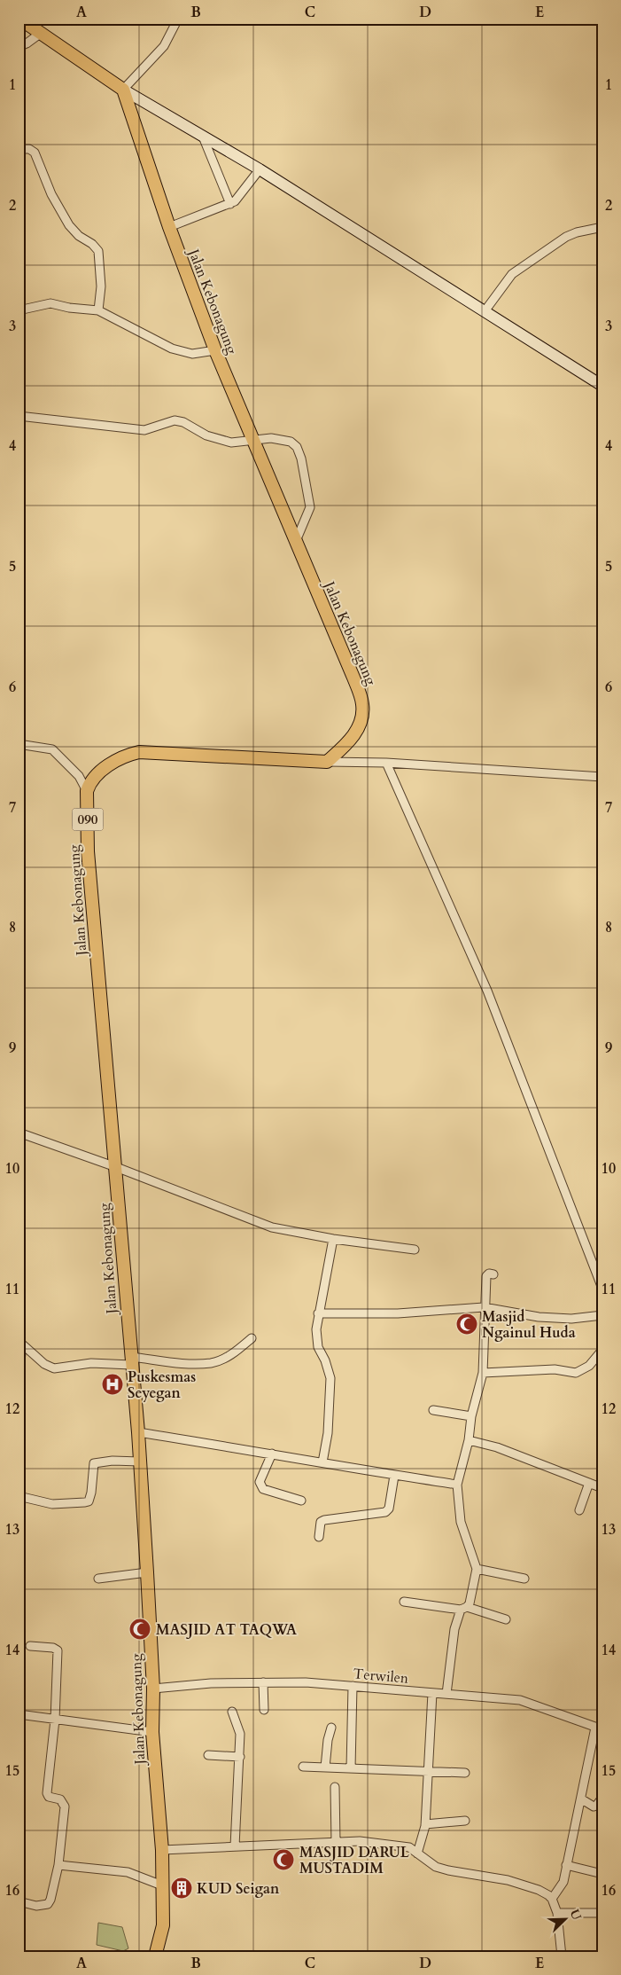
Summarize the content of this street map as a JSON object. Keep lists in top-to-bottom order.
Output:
{
  "streets": {
    "main road": ["Jalan Kebonagung", "090"],
    "street": ["Terwilen"]
  },
  "crossings": [
    ["Jalan Kebonagung", "090"],
    ["Jalan Kebonagung", "Terwilen"]
  ],
  "places": {
    "mosque": ["Masjid Ngainul Huda", "MASJID AT TAQWA", "MASJID DARUL MUSTADIM"],
    "hospital": ["Puskesmas Seyegan"],
    "building": ["KUD Seigan"]
  },
  "north": "top right",
  "grid": {
    "columns": [
      "A",
      "B",
      "C",
      "D",
      "E"
    ],
    "rows": [
      "1",
      "2",
      "3",
      "4",
      "5",
      "6",
      "7",
      "8",
      "9",
      "10",
      "11",
      "12",
      "13",
      "14",
      "15",
      "16"
    ]
  }
}
